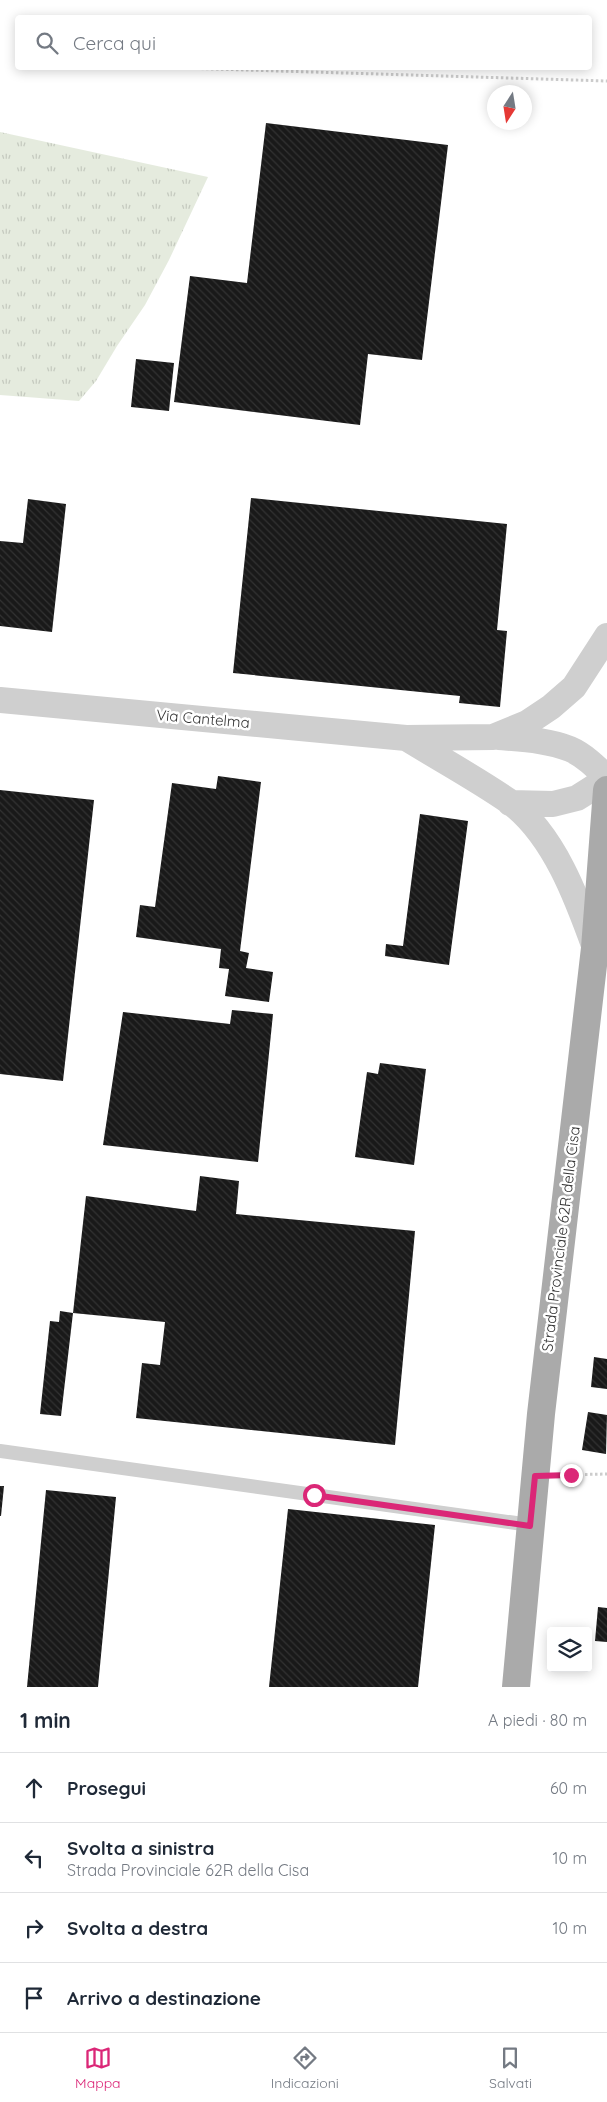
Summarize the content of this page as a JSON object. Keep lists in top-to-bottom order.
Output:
{
  "streets": {
    "main road": ["Strada Provinciale 62R della Cisa"],
    "street": ["Via Cantelma"]
  },
  "north": "bottom",
  "page": {
    "search": "Cerca qui",
    "heading": ["1 min", "A piedi · 80 m"],
    "list": [
      ["Prosegui", "60 m"],
      ["Svolta a sinistra", "Strada Provinciale 62R della Cisa", "10 m"],
      ["Svolta a destra", "10 m"],
      "Arrivo a destinazione"
    ],
    "nav": ["Mappa", "Indicazioni", "Salvati"]
  }
}
